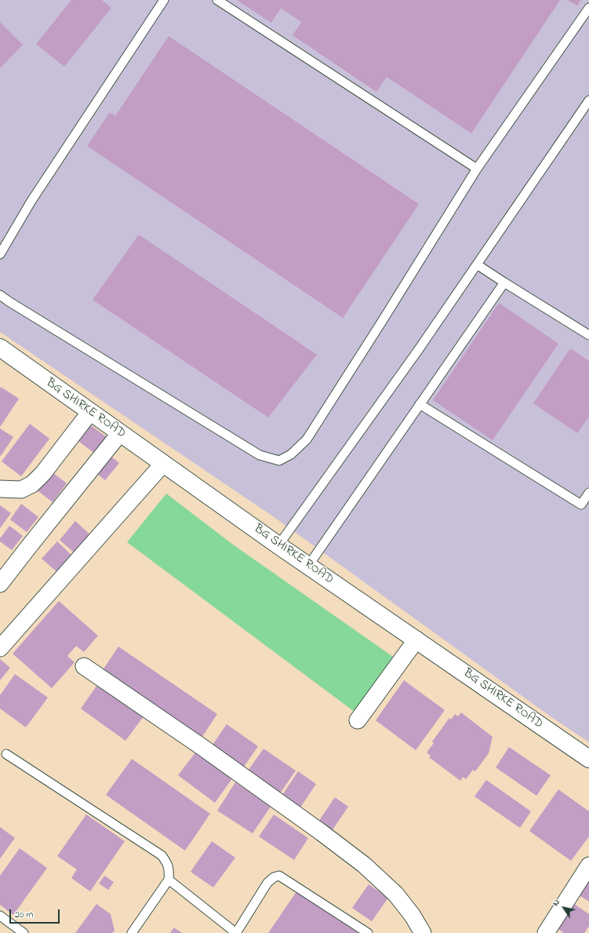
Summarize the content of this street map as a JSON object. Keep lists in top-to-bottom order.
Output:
{
  "streets": {
    "street": ["BG SHIRKE ROAD"]
  },
  "scale_bar": "20 m",
  "north": "top left"
}
